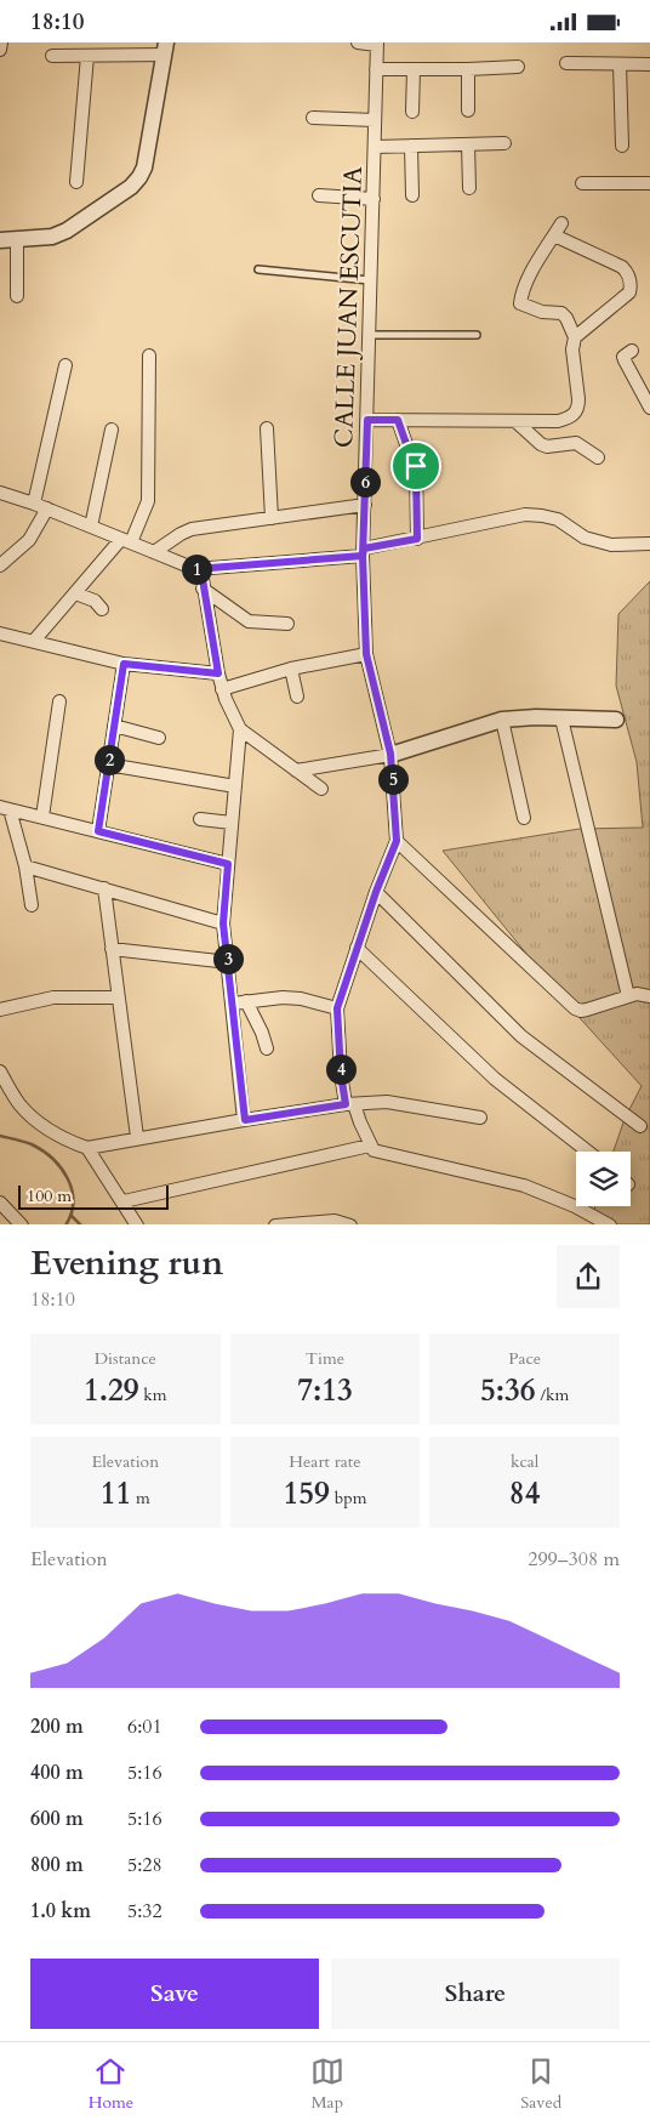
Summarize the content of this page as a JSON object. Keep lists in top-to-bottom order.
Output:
{
  "streets": {
    "street": ["CALLE JUAN ESCUTIA"]
  },
  "scale_bar": "100 m",
  "page": {
    "status": "18:10",
    "pins": [
      "6",
      "1",
      "2",
      "5",
      "3",
      "4"
    ],
    "scale": "100 m",
    "heading": ["Evening run", "18:10"],
    "stats": [
      ["Distance", "1.29 km"],
      ["Time", "7:13"],
      ["Pace", "5:36 /km"],
      ["Elevation", "11 m"],
      ["Heart rate", "159 bpm"],
      ["kcal", "84"]
    ],
    "chart": ["Elevation", "299–308 m"],
    "list": [
      {
        "name": "200 m",
        "note": "6:01"
      },
      {
        "name": "400 m",
        "note": "5:16"
      },
      {
        "name": "600 m",
        "note": "5:16"
      },
      {
        "name": "800 m",
        "note": "5:28"
      },
      {
        "name": "1.0 km",
        "note": "5:32"
      }
    ],
    "buttons": ["Save", "Share"],
    "tabs": ["Home", "Map", "Saved"]
  }
}
